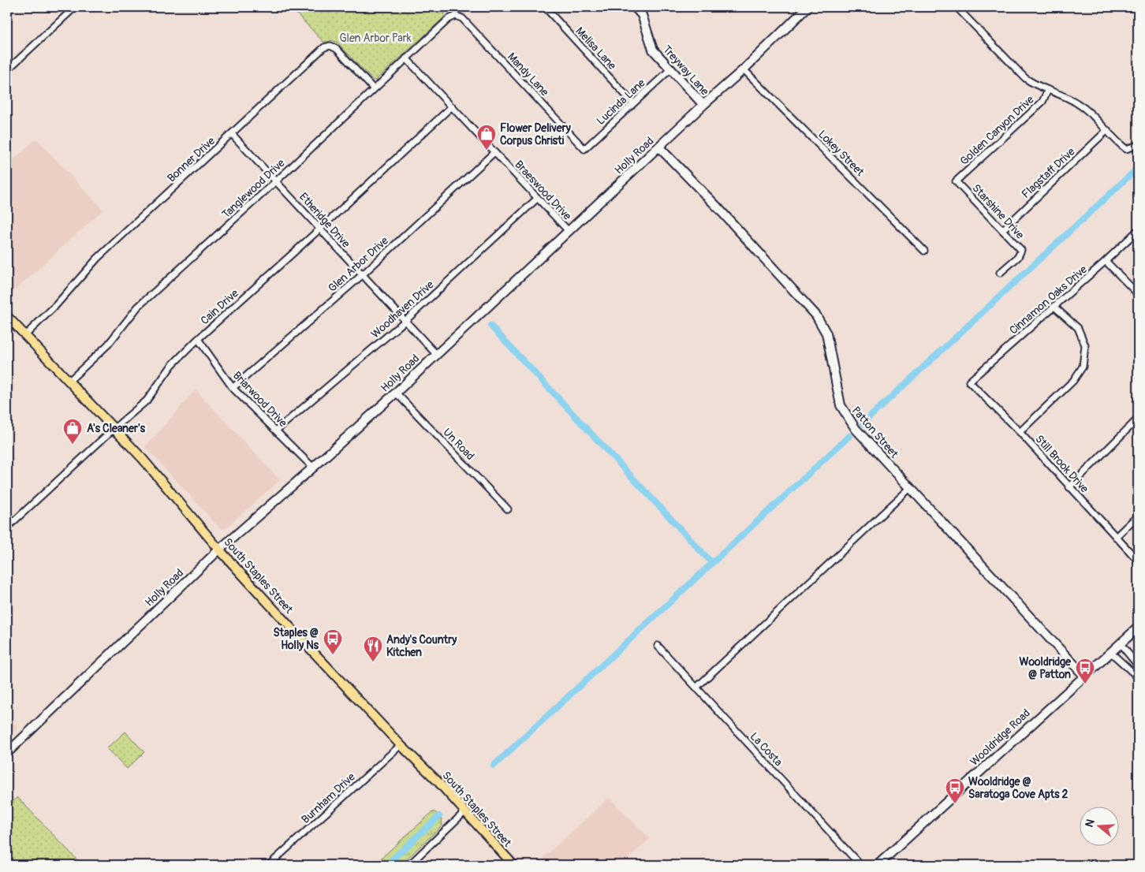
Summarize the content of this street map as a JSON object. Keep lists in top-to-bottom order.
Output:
{
  "streets": {
    "main road": [
      "Treyway Lane",
      "Holly Road",
      "Patton Street",
      "South Staples Street",
      "Wooldridge Road"
    ],
    "street": [
      "Melisa Lane",
      "Mandy Lane",
      "Lucinda Lane",
      "Golden Canyon Drive",
      "Lokey Street",
      "Bonner Drive",
      "Flagstaff Drive",
      "Tanglewood Drive",
      "Braeswood Drive",
      "Starshine Drive",
      "Etheridge Drive",
      "Glen Arbor Drive",
      "Cinnamon Oaks Drive",
      "Cain Drive",
      "Woodhaven Drive",
      "Briarwood Drive",
      "Un Road",
      "Still Brook Drive",
      "La Costa",
      "Burnham Drive"
    ]
  },
  "crossings": [
    ["Melisa Lane", "Lucinda Lane"],
    ["Treyway Lane", "Lucinda Lane"],
    ["Treyway Lane", "Holly Road"],
    ["Mandy Lane", "Lucinda Lane"],
    ["Mandy Lane", "Tanglewood Drive"],
    ["Golden Canyon Drive", "Starshine Drive"],
    ["Lokey Street", "Holly Road"],
    ["Holly Road", "Braeswood Drive"],
    ["Holly Road", "Etheridge Drive"],
    ["Holly Road", "Briarwood Drive"],
    ["Holly Road", "Patton Street"],
    ["Holly Road", "Un Road"],
    ["Holly Road", "South Staples Street"],
    ["Bonner Drive", "Tanglewood Drive"],
    ["Bonner Drive", "Etheridge Drive"],
    ["Bonner Drive", "South Staples Street"],
    ["Flagstaff Drive", "Starshine Drive"],
    ["Tanglewood Drive", "Braeswood Drive"],
    ["Tanglewood Drive", "Etheridge Drive"],
    ["Tanglewood Drive", "South Staples Street"],
    ["Braeswood Drive", "Glen Arbor Drive"],
    ["Braeswood Drive", "Cain Drive"],
    ["Braeswood Drive", "Woodhaven Drive"],
    ["Etheridge Drive", "Glen Arbor Drive"],
    ["Etheridge Drive", "Cain Drive"],
    ["Etheridge Drive", "Woodhaven Drive"],
    ["Glen Arbor Drive", "Briarwood Drive"],
    ["Cinnamon Oaks Drive", "Still Brook Drive"],
    ["Cain Drive", "Briarwood Drive"],
    ["Cain Drive", "South Staples Street"],
    ["Woodhaven Drive", "Briarwood Drive"],
    ["Patton Street", "Wooldridge Road"],
    ["South Staples Street", "Burnham Drive"]
  ],
  "parks": ["Glen Arbor Park"],
  "places": {
    "shop": ["Flower Delivery Corpus Christi", "A's Cleaner's"],
    "bus stop": ["Staples @ Holly Ns", "Wooldridge @ Patton", "Wooldridge @ Saratoga Cove Apts 2"],
    "restaurant": ["Andy's Country Kitchen"]
  },
  "north": "left"
}
